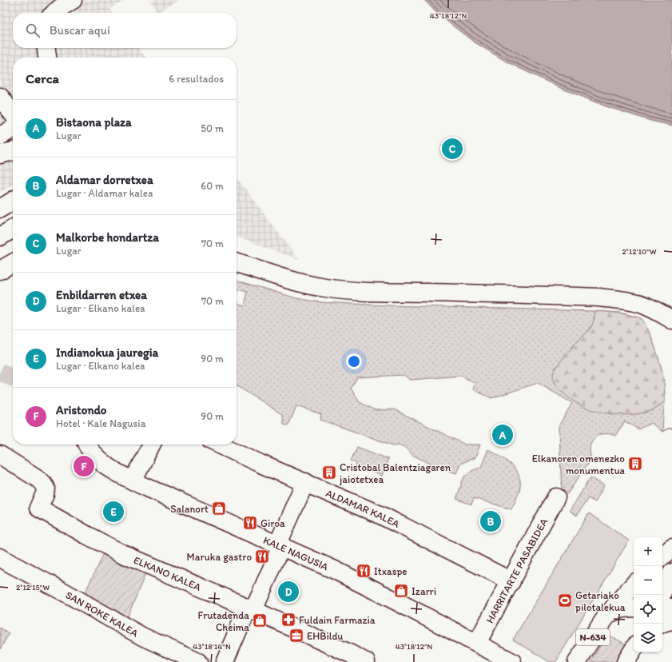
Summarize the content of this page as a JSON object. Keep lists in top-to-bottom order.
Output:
{
  "streets": {
    "main road": [
      "ALDAMAR KALEA",
      "KALE NAGUSIA",
      "HARRITARTE PASABIDEA",
      "ELKANO KALEA",
      "SAN ROKE KALEA",
      "N-634"
    ]
  },
  "crossings": [
    ["ALDAMAR KALEA", "HARRITARTE PASABIDEA"],
    ["KALE NAGUSIA", "HARRITARTE PASABIDEA"]
  ],
  "places": {
    "building": ["Elkanoren omenezko monumentua", "Cristobal Balentziagaren jaiotetxea"],
    "shop": ["Salanort", "Izarri", "Frutadenda Cheima"],
    "restaurant": ["Giroa", "Maruka gastro", "Itxaspe"],
    "sports": ["Getariako pilotalekua"],
    "pharmacy": ["Fuldain Farmazia"],
    "office": ["EHBildu"]
  },
  "page": {
    "search": "Buscar aquí",
    "heading": ["Cerca", "6 resultados"],
    "list": [
      {
        "mark": "A",
        "name": "Bistaona plaza",
        "note": "Lugar",
        "value": "50 m"
      },
      {
        "mark": "B",
        "name": "Aldamar dorretxea",
        "note": "Lugar · Aldamar kalea",
        "value": "60 m"
      },
      {
        "mark": "C",
        "name": "Malkorbe hondartza",
        "note": "Lugar",
        "value": "70 m"
      },
      {
        "mark": "D",
        "name": "Enbildarren etxea",
        "note": "Lugar · Elkano kalea",
        "value": "70 m"
      },
      {
        "mark": "E",
        "name": "Indianokua jauregia",
        "note": "Lugar · Elkano kalea",
        "value": "90 m"
      },
      {
        "mark": "F",
        "name": "Aristondo",
        "note": "Hotel · Kale Nagusia",
        "value": "90 m"
      }
    ],
    "pins": [
      "C",
      "A",
      "F",
      "E",
      "B",
      "D"
    ],
    "map_buttons": ["+", "−"]
  },
  "coordinates": [
    "43°18'12\"N",
    "2°12'10\"W",
    "2°12'15\"W",
    "43°18'14\"N"
  ]
}
